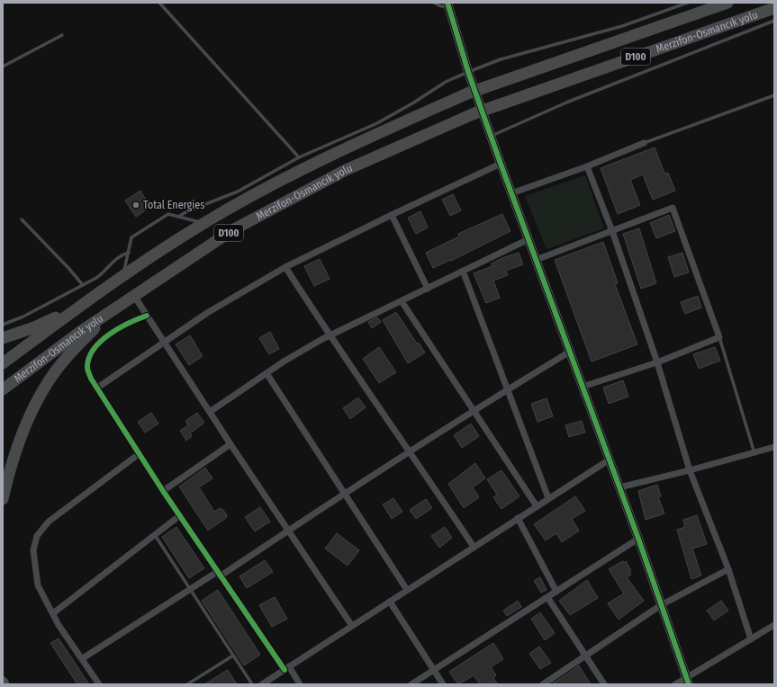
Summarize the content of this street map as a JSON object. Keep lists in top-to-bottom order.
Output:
{
  "streets": {
    "highway": ["Merzifon-Osmancık yolu", "D100"]
  },
  "places": ["Total Energies"]
}
